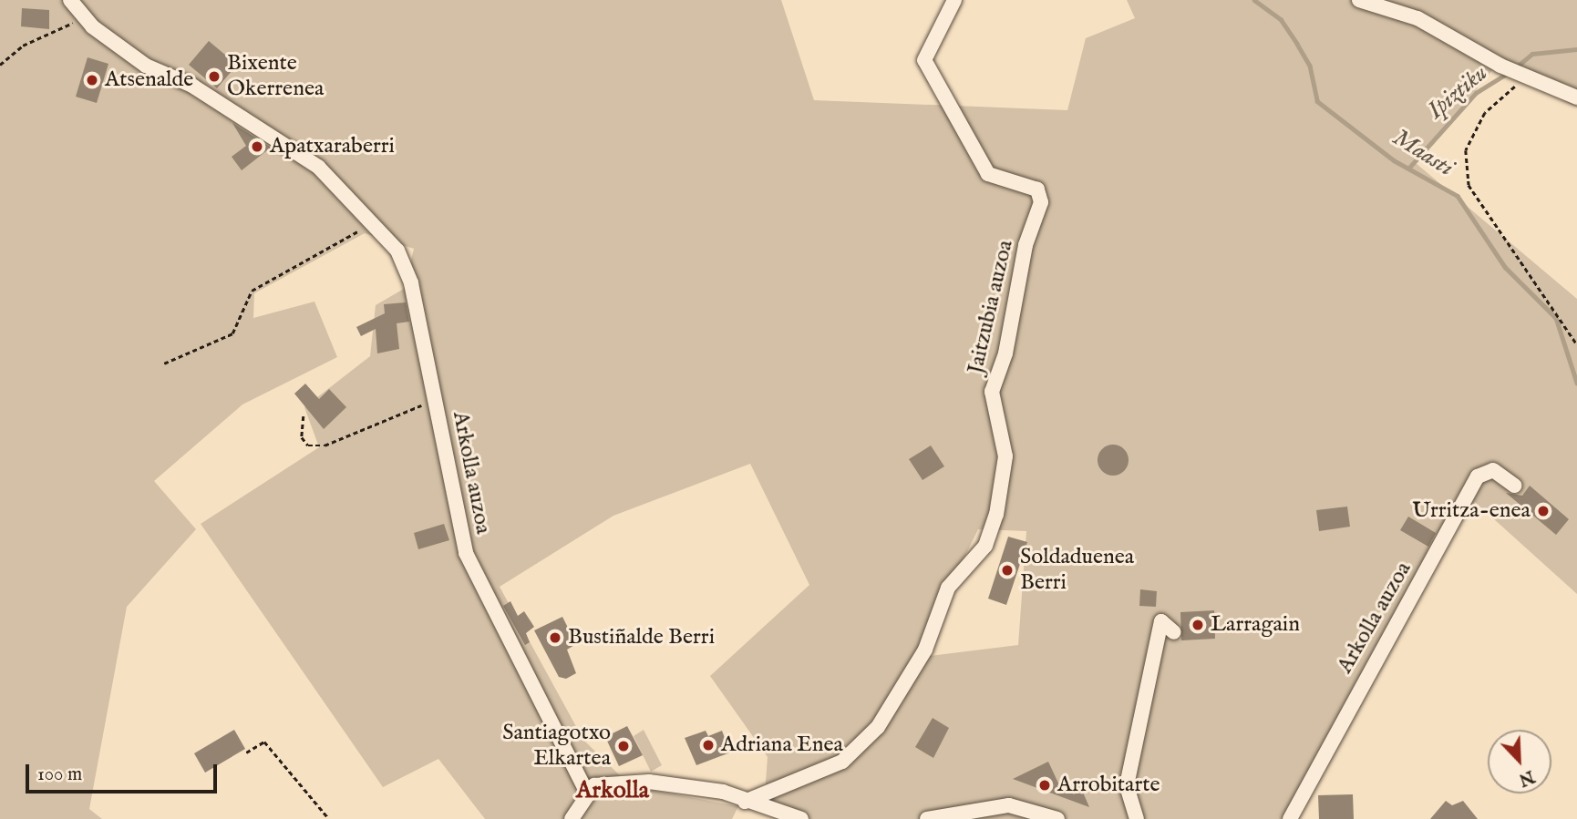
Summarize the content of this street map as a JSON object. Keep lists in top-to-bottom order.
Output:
{
  "streets": {
    "street": ["Jaitzubia auzoa", "Arkolla auzoa"]
  },
  "districts": ["Arkolla"],
  "water": ["Ipiztiku", "Maasti"],
  "places": [
    "Bixente Okerrenea",
    "Atsenalde",
    "Apatxaraberri",
    "Urritza-enea",
    "Soldaduenea Berri",
    "Larragain",
    "Bustiñalde Berri",
    "Adriana Enea",
    "Santiagotxo Elkartea",
    "Arrobitarte"
  ],
  "scale_bar": "100 m",
  "north": "bottom right"
}
